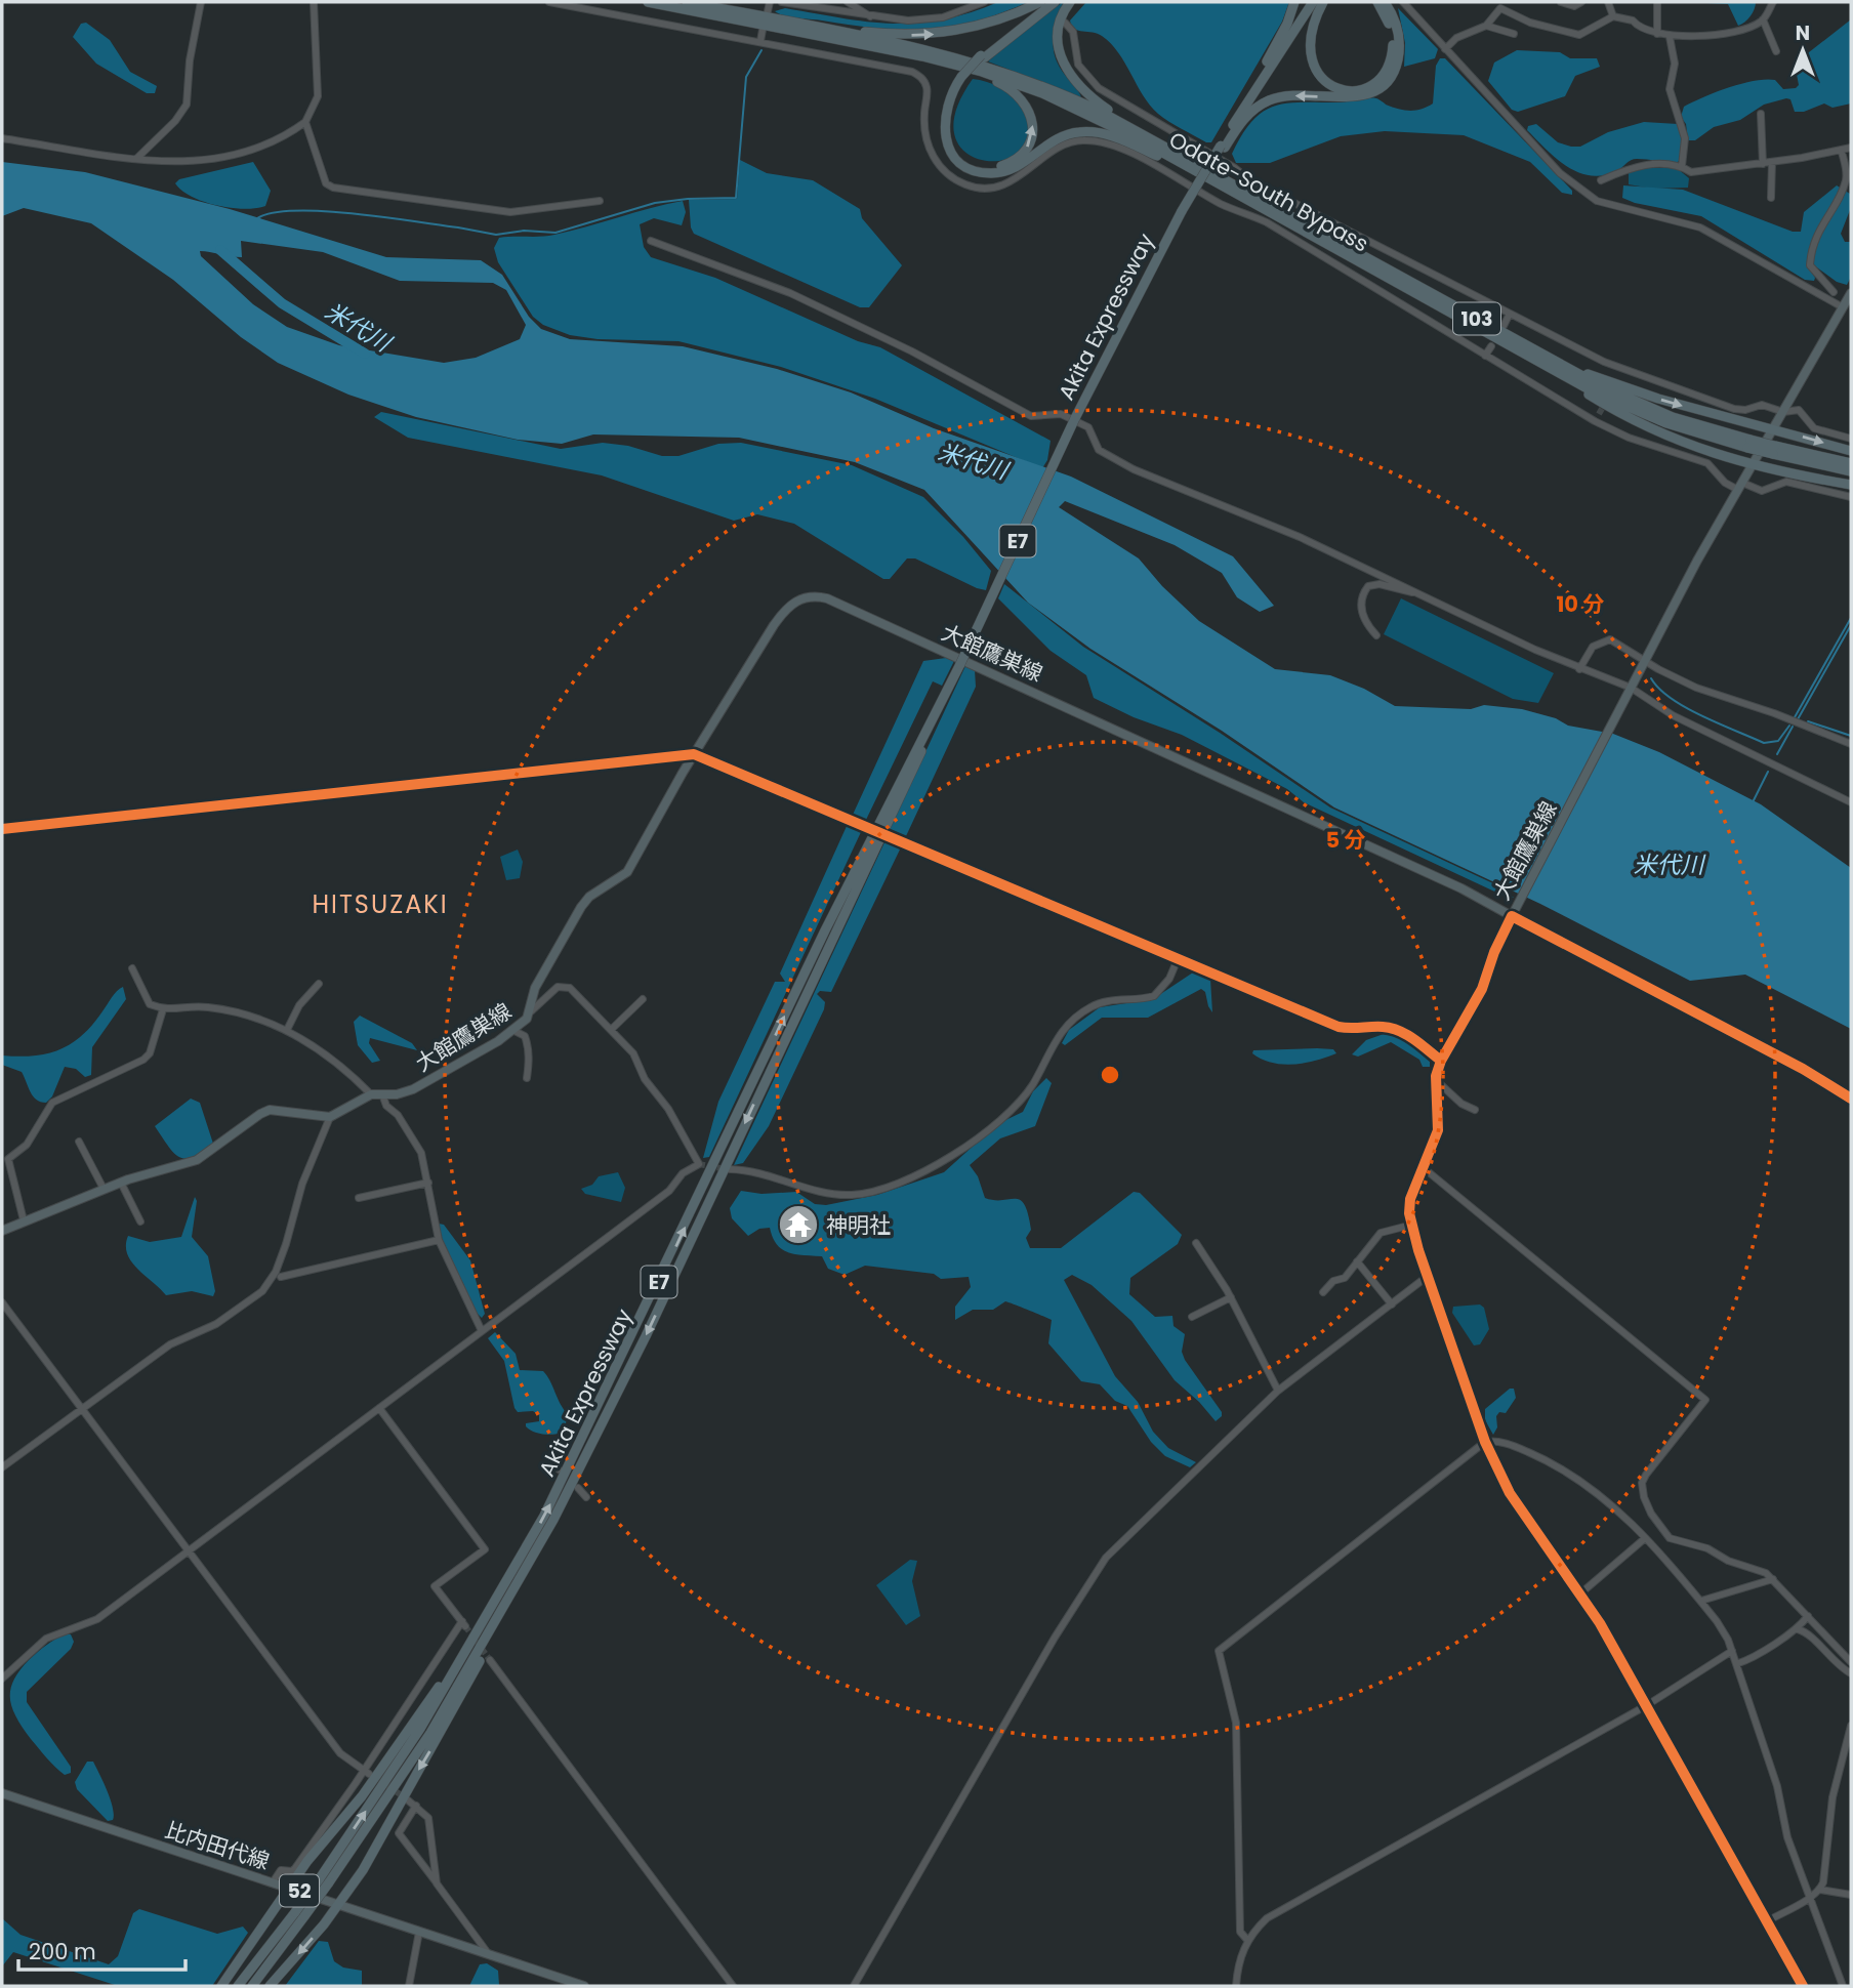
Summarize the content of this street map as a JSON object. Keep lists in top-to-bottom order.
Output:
{
  "streets": {
    "highway": [
      "Odate-South Bypass",
      "Akita Expressway",
      "103",
      "E7"
    ],
    "main road": ["大館鷹巣線", "比内田代線", "52"]
  },
  "districts": ["HITSUZAKI"],
  "water": ["米代川"],
  "places": {
    "temple": ["神明社"]
  },
  "scale_bar": "200 m",
  "north": "top",
  "rings": ["10 分", "5 分"]
}
